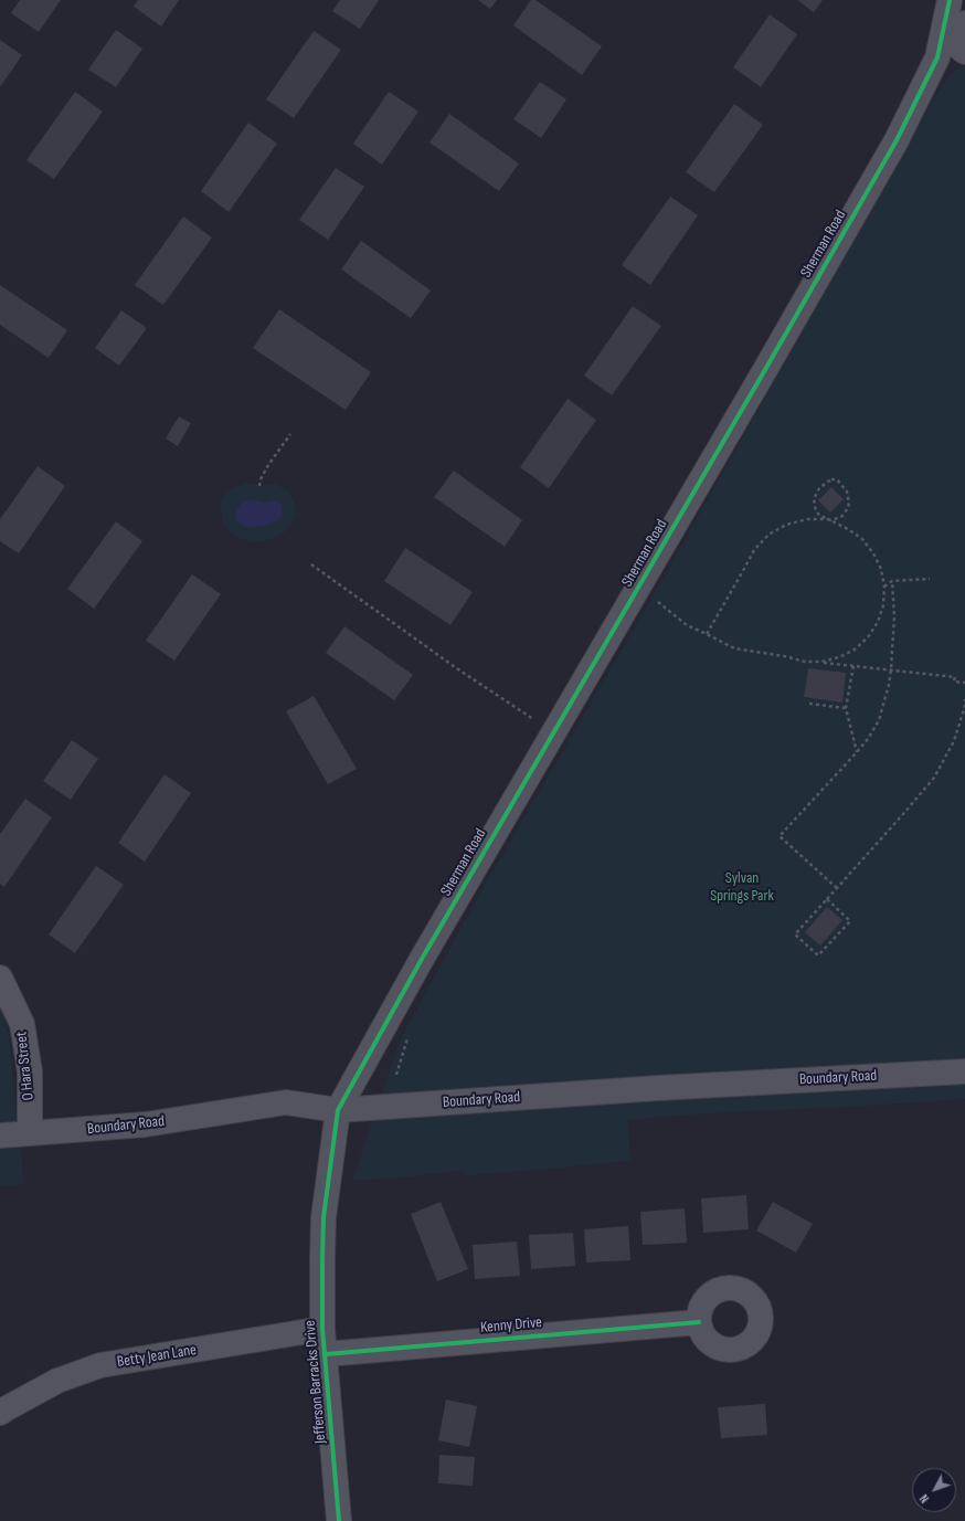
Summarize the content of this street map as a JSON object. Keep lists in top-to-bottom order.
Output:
{
  "streets": {
    "street": [
      "Sherman Road",
      "O Hara Street",
      "Boundary Road",
      "Kenny Drive",
      "Betty Jean Lane",
      "Jefferson Barracks Drive"
    ]
  },
  "crossings": [
    ["Sherman Road", "Boundary Road"],
    ["Sherman Road", "Jefferson Barracks Drive"],
    ["O Hara Street", "Boundary Road"],
    ["Boundary Road", "Jefferson Barracks Drive"],
    ["Kenny Drive", "Jefferson Barracks Drive"],
    ["Betty Jean Lane", "Jefferson Barracks Drive"]
  ],
  "parks": ["Sylvan Springs Park"],
  "north": "bottom left"
}
